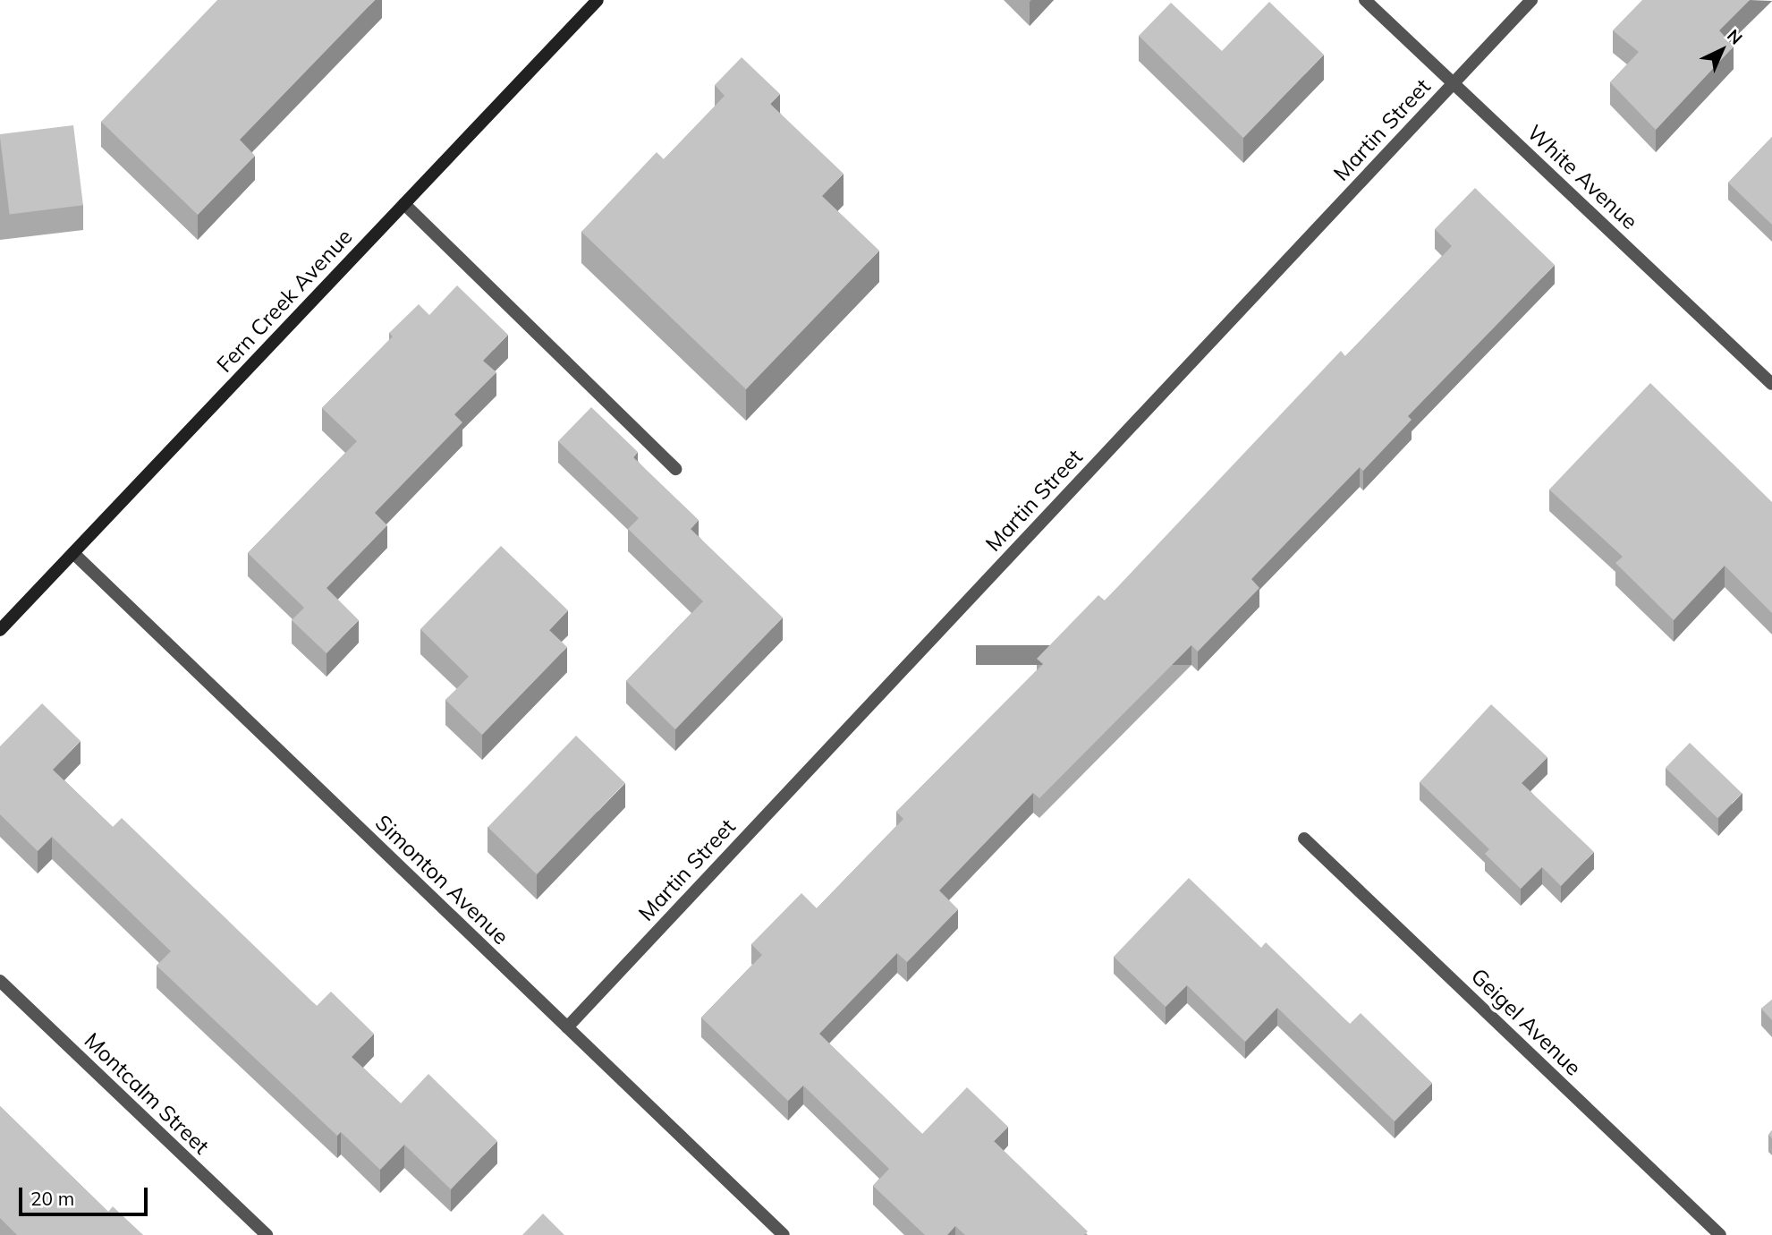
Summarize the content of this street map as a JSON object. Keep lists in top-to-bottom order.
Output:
{
  "streets": {
    "street": [
      "Martin Street",
      "White Avenue",
      "Fern Creek Avenue",
      "Simonton Avenue",
      "Geigel Avenue",
      "Montcalm Street"
    ]
  },
  "crossings": [
    ["Martin Street", "White Avenue"],
    ["Martin Street", "Simonton Avenue"],
    ["Fern Creek Avenue", "Simonton Avenue"]
  ],
  "scale_bar": "20 m",
  "north": "top right"
}
